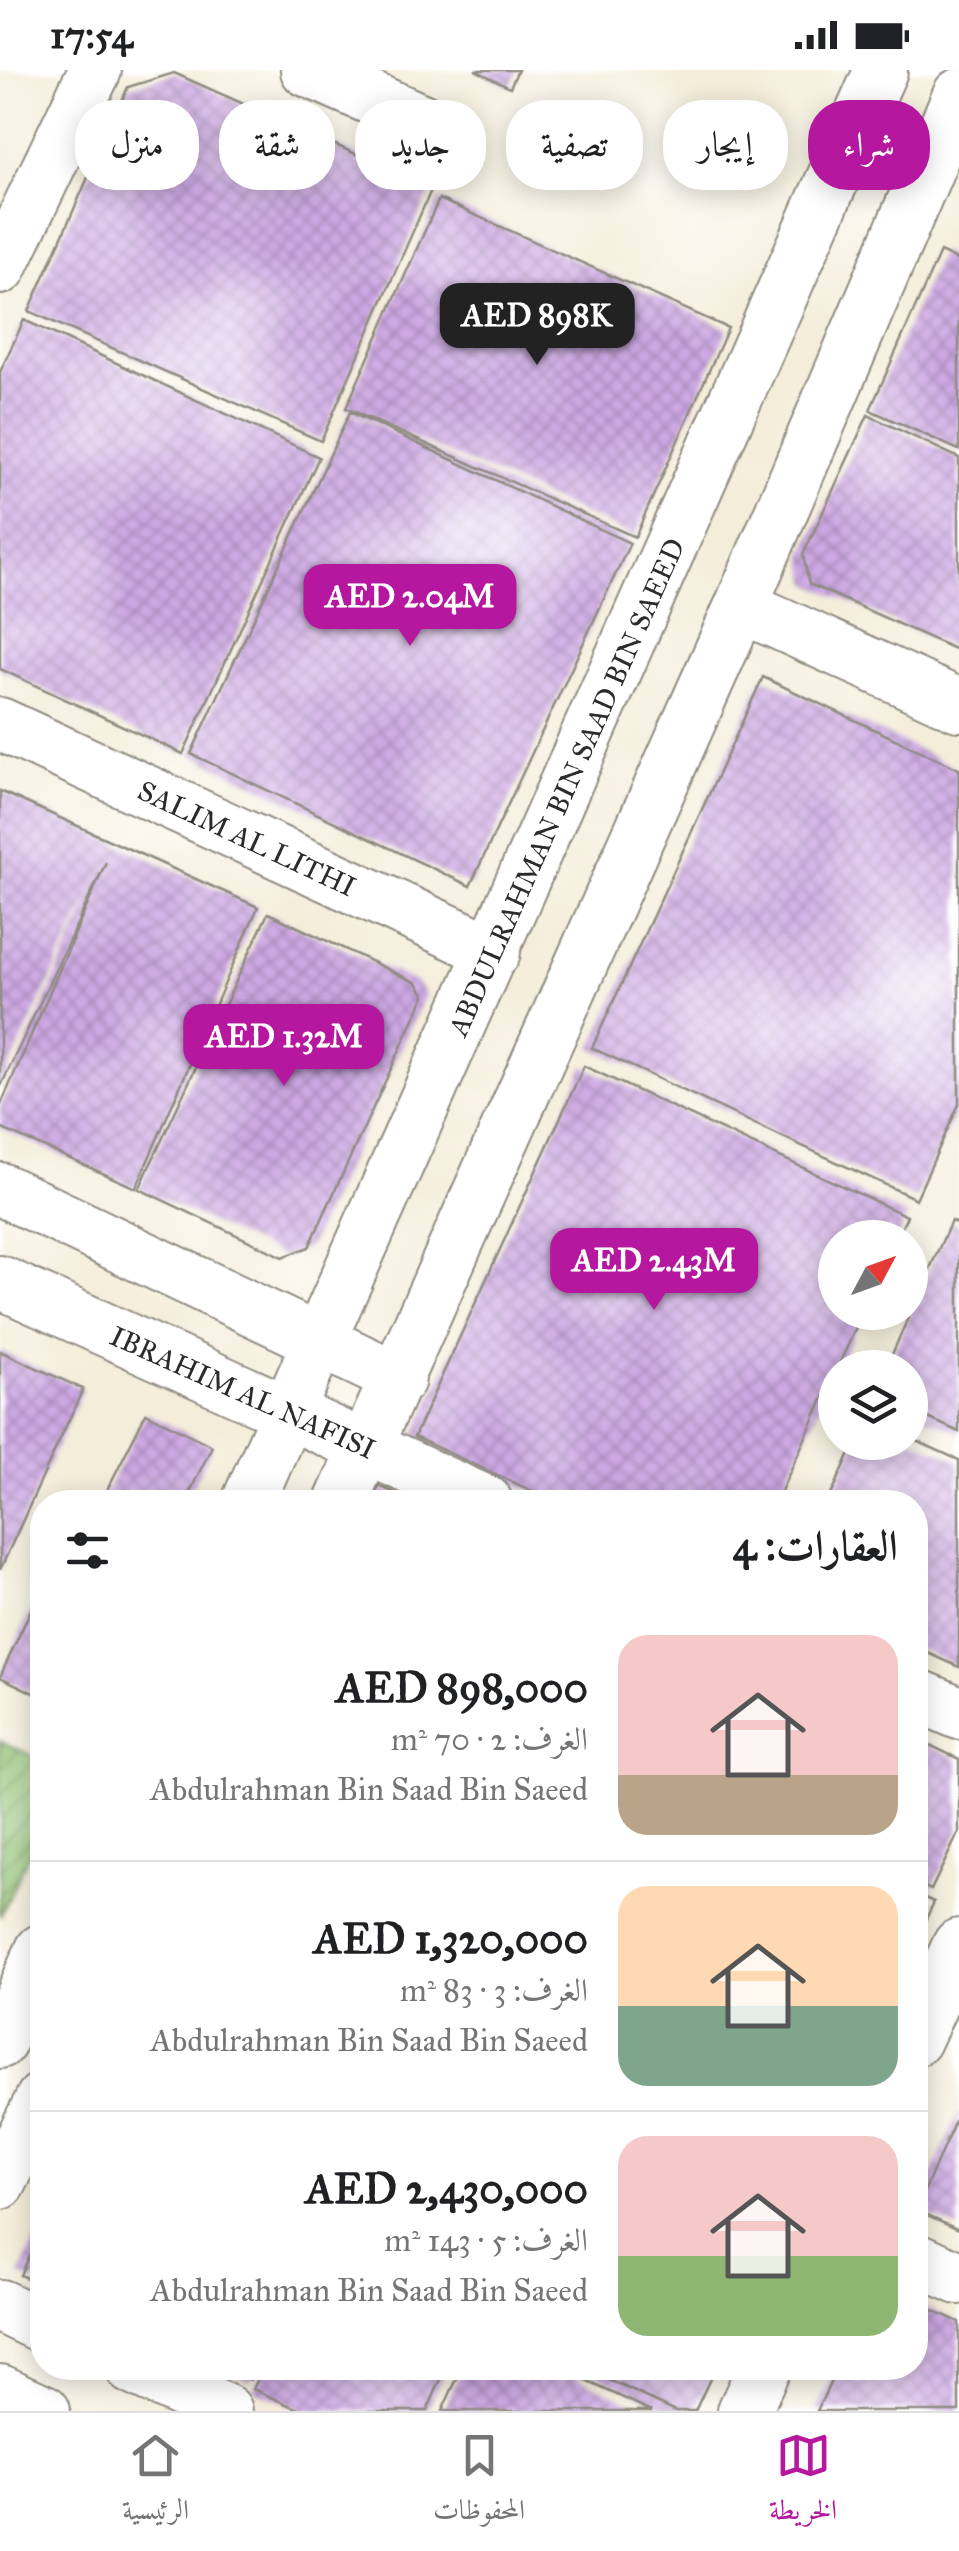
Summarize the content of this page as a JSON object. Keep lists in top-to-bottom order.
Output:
{
  "streets": {
    "street": ["ABDULRAHMAN BIN SAAD BIN SAEED", "SALIM AL LITHI", "IBRAHIM AL NAFISI"]
  },
  "crossings": [
    ["ABDULRAHMAN BIN SAAD BIN SAEED", "SALIM AL LITHI"],
    ["ABDULRAHMAN BIN SAAD BIN SAEED", "IBRAHIM AL NAFISI"]
  ],
  "north": "top right",
  "page": {
    "status": "17:54",
    "chip": [
      "شراء",
      "إيجار",
      "تصفية",
      "جديد",
      "شقة",
      "منزل"
    ],
    "price": [
      "AED 898K",
      "AED 2.04M",
      "AED 1.32M",
      "AED 2.43M"
    ],
    "heading": "العقارات: 4",
    "list": [
      {
        "name": "AED 898,000",
        "note": "الغرف: 2 · 70 m² · Abdulrahman Bin Saad Bin Saeed"
      },
      {
        "name": "AED 1,320,000",
        "note": "الغرف: 3 · 83 m² · Abdulrahman Bin Saad Bin Saeed"
      },
      {
        "name": "AED 2,430,000",
        "note": "الغرف: 5 · 143 m² · Abdulrahman Bin Saad Bin Saeed"
      }
    ],
    "tabs": ["الخريطة", "المحفوظات", "الرئيسية"]
  }
}
